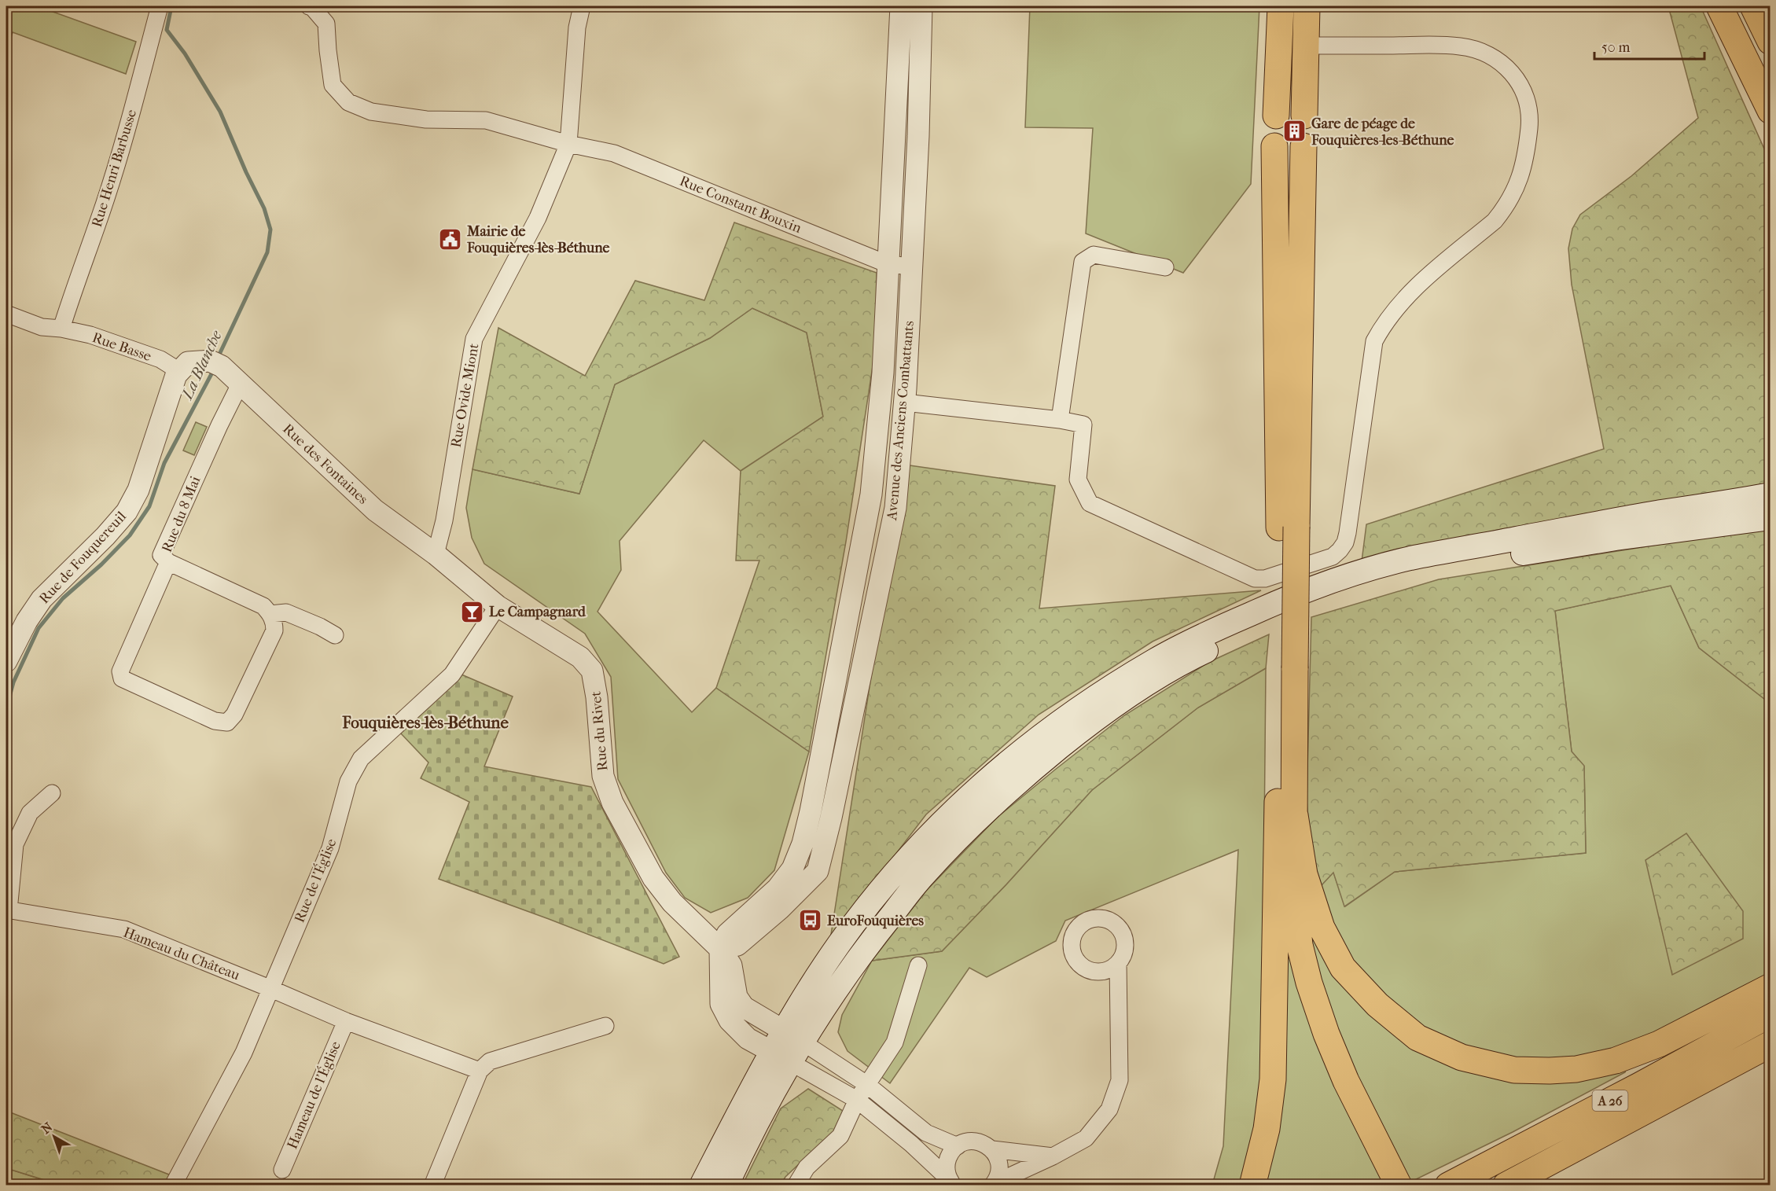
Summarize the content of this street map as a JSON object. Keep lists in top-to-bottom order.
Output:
{
  "streets": {
    "highway": ["A 26"],
    "street": [
      "Rue Henri Barbusse",
      "Rue Constant Bouxin",
      "Rue Basse",
      "Rue Ovide Miont",
      "Avenue des Anciens Combattants",
      "Rue des Fontaines",
      "Rue du 8 Mai",
      "Rue de Fouquereuil",
      "Rue du Rivet",
      "Rue de l'Église",
      "Hameau du Château",
      "Hameau de l'Église"
    ]
  },
  "crossings": [
    ["Rue Henri Barbusse", "Rue Basse"],
    ["Rue Constant Bouxin", "Rue Ovide Miont"],
    ["Rue Constant Bouxin", "Avenue des Anciens Combattants"],
    ["Rue Basse", "Rue des Fontaines"],
    ["Rue Basse", "Rue de Fouquereuil"],
    ["Rue Ovide Miont", "Rue des Fontaines"],
    ["Rue Ovide Miont", "Rue du Rivet"],
    ["Avenue des Anciens Combattants", "Rue du Rivet"],
    ["Rue des Fontaines", "Rue du 8 Mai"],
    ["Rue des Fontaines", "Rue de Fouquereuil"],
    ["Rue des Fontaines", "Rue du Rivet"],
    ["Rue du Rivet", "Rue de l'Église"],
    ["Rue de l'Église", "Hameau du Château"]
  ],
  "districts": ["Fouquières-lès-Béthune"],
  "water": ["La Blanche"],
  "places": {
    "building": ["Gare de péage de Fouquières-les-Béthune"],
    "public building": ["Mairie de Fouquières-lès-Béthune"],
    "bar": ["Le Campagnard"],
    "bus stop": ["EuroFouquières"]
  },
  "scale_bar": "50 m",
  "north": "top left"
}
